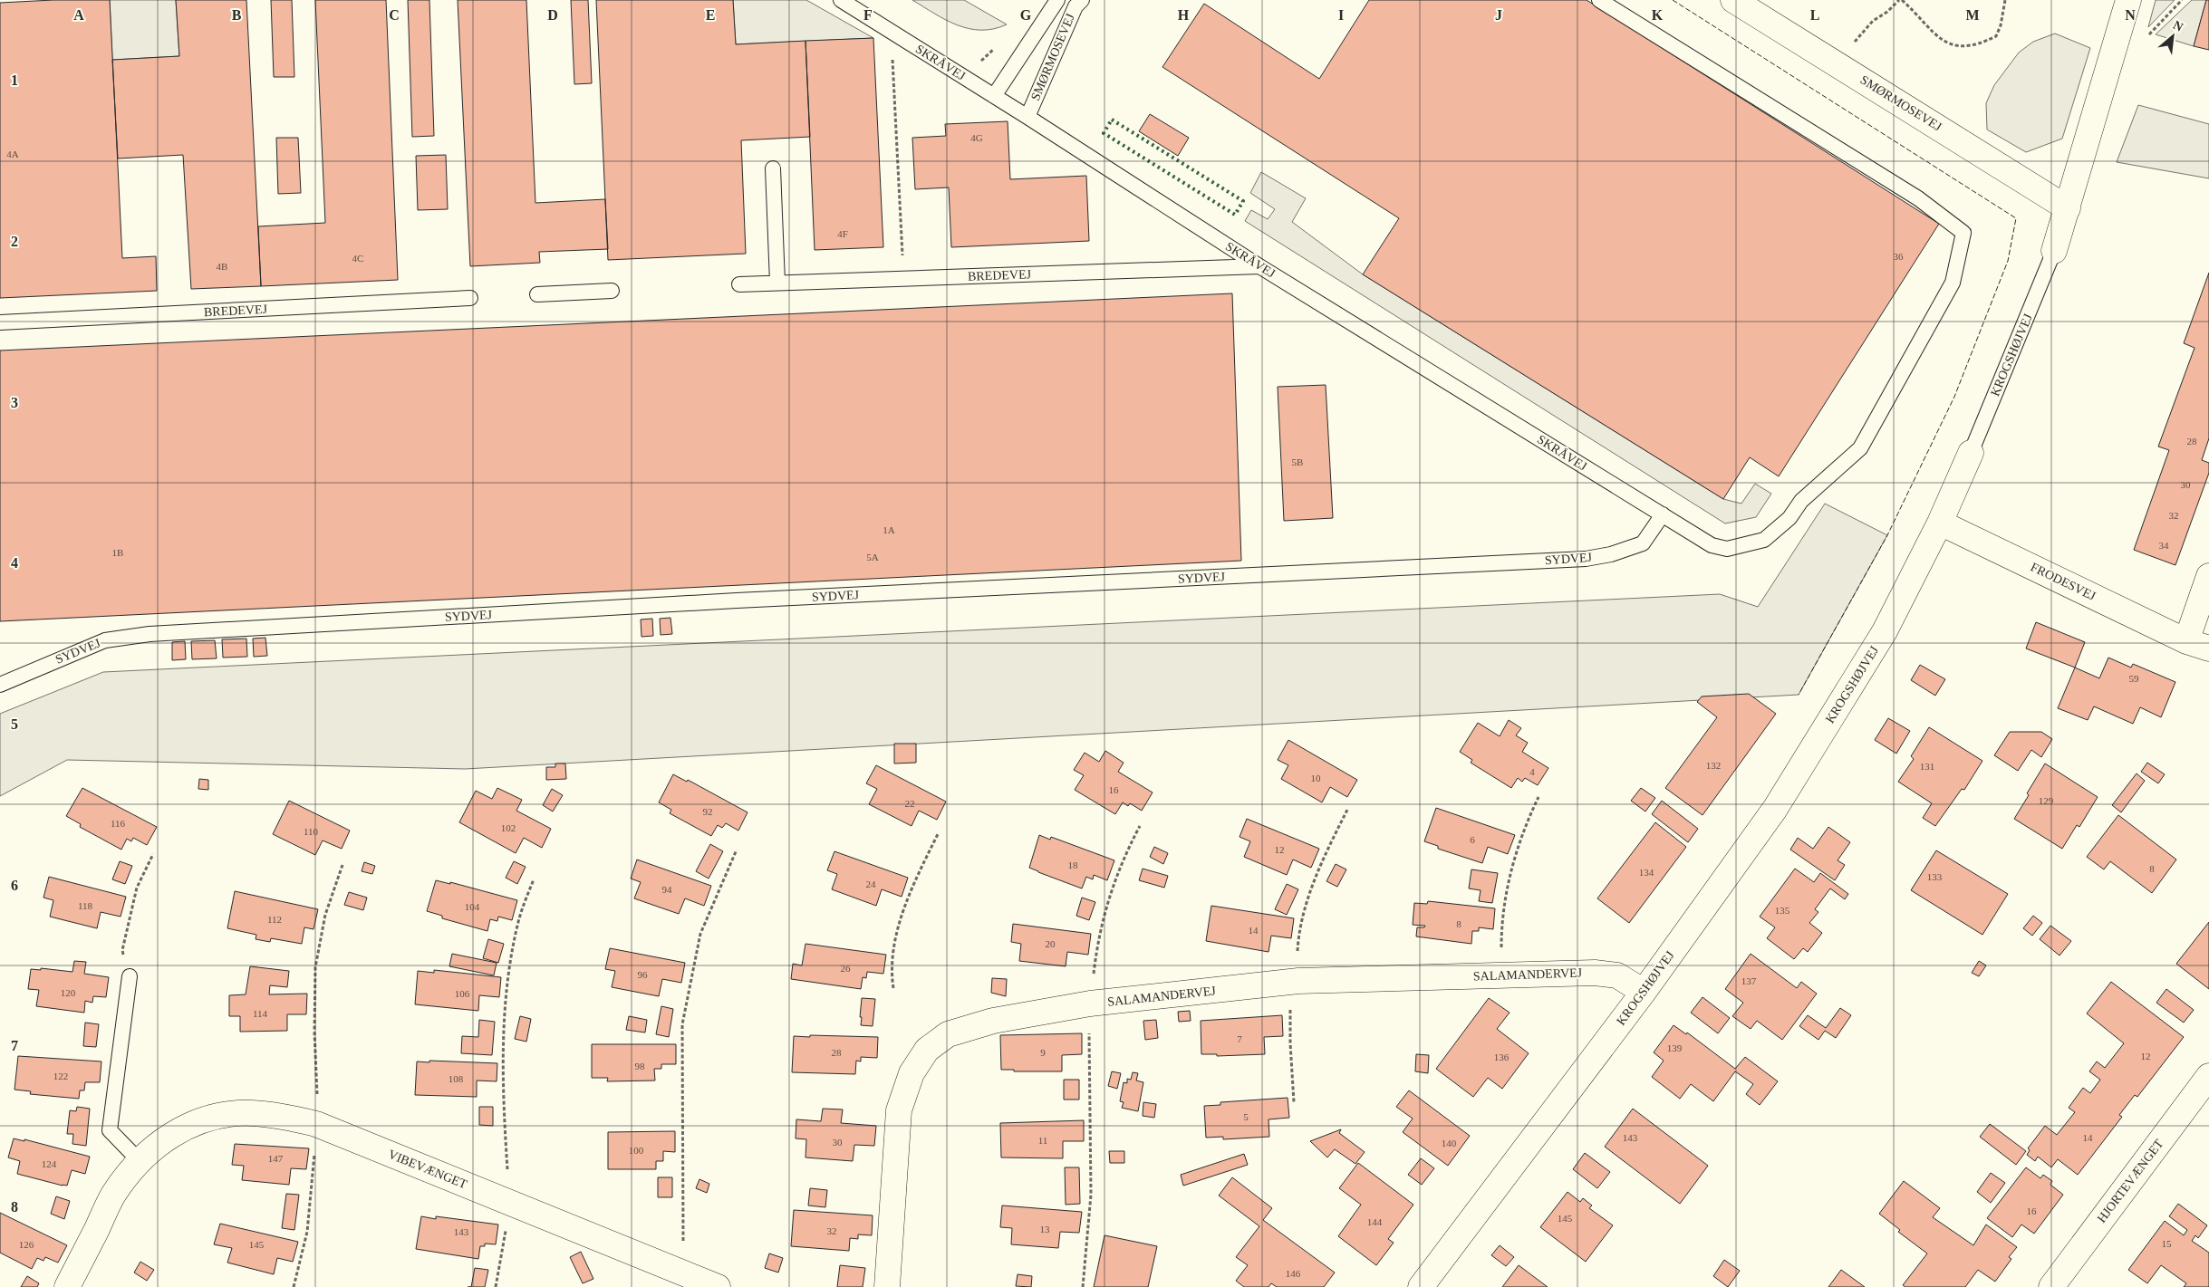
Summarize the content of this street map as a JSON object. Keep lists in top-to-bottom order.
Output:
{
  "streets": {
    "street": [
      "SMØRMOSEVEJ",
      "KROGSHØJVEJ",
      "FRODESVEJ",
      "SALAMANDERVEJ",
      "VIBEVÆNGET",
      "HJORTEVÆNGET"
    ],
    "lane": ["SKRÅVEJ", "BREDEVEJ", "SYDVEJ"]
  },
  "crossings": [
    ["SMØRMOSEVEJ", "SKRÅVEJ"],
    ["SMØRMOSEVEJ", "KROGSHØJVEJ"],
    ["SKRÅVEJ", "BREDEVEJ"],
    ["SKRÅVEJ", "SYDVEJ"],
    ["KROGSHØJVEJ", "FRODESVEJ"],
    ["KROGSHØJVEJ", "SALAMANDERVEJ"]
  ],
  "house_numbers": [
    "4G",
    "4A",
    "4F",
    "36",
    "4C",
    "4B",
    "28",
    "5B",
    "30",
    "32",
    "1A",
    "34",
    "1B",
    "5A",
    "59",
    "132",
    "131",
    "4",
    "10",
    "16",
    "129",
    "22",
    "92",
    "116",
    "102",
    "110",
    "6",
    "12",
    "18",
    "8",
    "134",
    "133",
    "24",
    "94",
    "118",
    "104",
    "135",
    "112",
    "8",
    "14",
    "20",
    "26",
    "96",
    "137",
    "120",
    "106",
    "114",
    "7",
    "139",
    "28",
    "9",
    "12",
    "136",
    "98",
    "122",
    "108",
    "5",
    "143",
    "14",
    "11",
    "30",
    "140",
    "100",
    "147",
    "124",
    "16",
    "145",
    "144",
    "13",
    "32",
    "143",
    "15",
    "126",
    "145",
    "146"
  ],
  "north": "top right",
  "grid": {
    "columns": [
      "A",
      "B",
      "C",
      "D",
      "E",
      "F",
      "G",
      "H",
      "I",
      "J",
      "K",
      "L",
      "M",
      "N"
    ],
    "rows": [
      "1",
      "2",
      "3",
      "4",
      "5",
      "6",
      "7",
      "8"
    ]
  }
}
